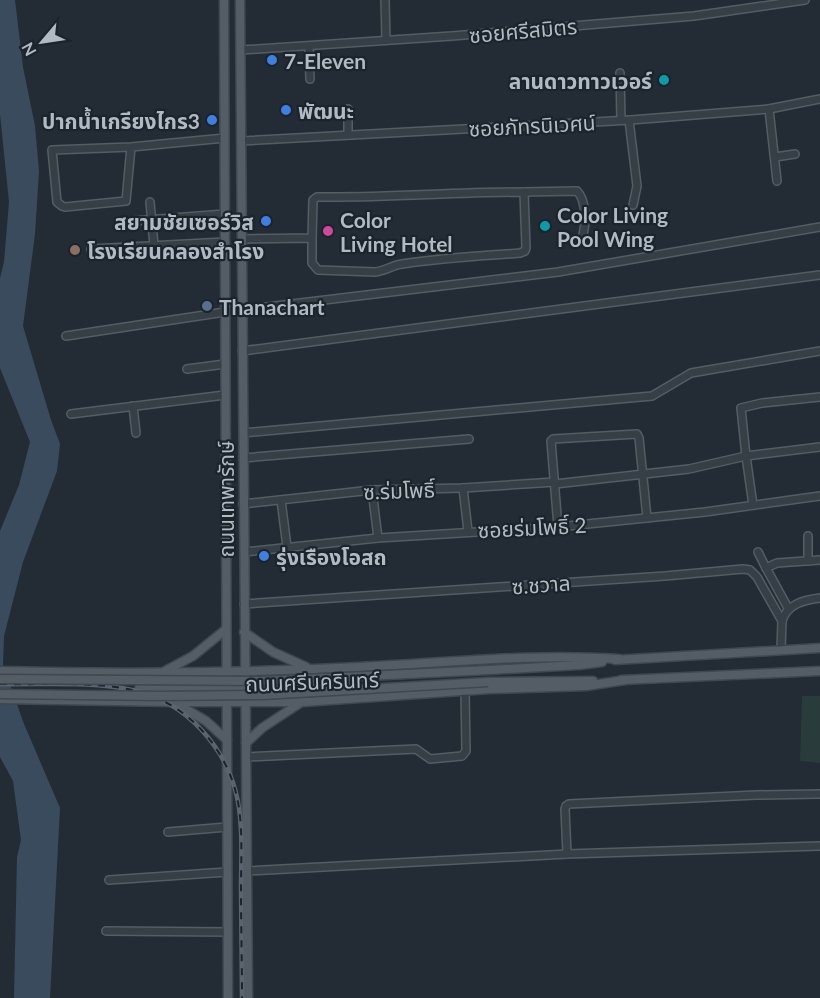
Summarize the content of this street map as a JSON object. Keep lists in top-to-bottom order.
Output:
{
  "streets": {
    "main road": ["ถนนเทพารักษ์", "ถนนศรีนครินทร์"],
    "street": [
      "ซอยศรีสมิตร",
      "ซอยภัทรนิเวศน์",
      "ซ.ร่มโพธิ์",
      "ซอยร่มโพธิ์ 2",
      "ซ.ชวาล"
    ]
  },
  "crossings": [
    ["ซอยศรีสมิตร", "ถนนเทพารักษ์"],
    ["ซอยภัทรนิเวศน์", "ถนนเทพารักษ์"],
    ["ซ.ร่มโพธิ์", "ถนนเทพารักษ์"],
    ["ถนนเทพารักษ์", "ซอยร่มโพธิ์ 2"],
    ["ถนนเทพารักษ์", "ซ.ชวาล"],
    ["ถนนเทพารักษ์", "ถนนศรีนครินทร์"]
  ],
  "places": [
    "7-Eleven",
    "ลานดาวทาวเวอร์",
    "พัฒนะ",
    "ปากน้ำเกรียงไกร3",
    "สยามชัยเซอร์วิส",
    "Color Living Pool Wing",
    "Color Living Hotel",
    "โรงเรียนคลองสำโรง",
    "Thanachart",
    "รุ่งเรืองโอสถ"
  ],
  "north": "bottom left"
}
